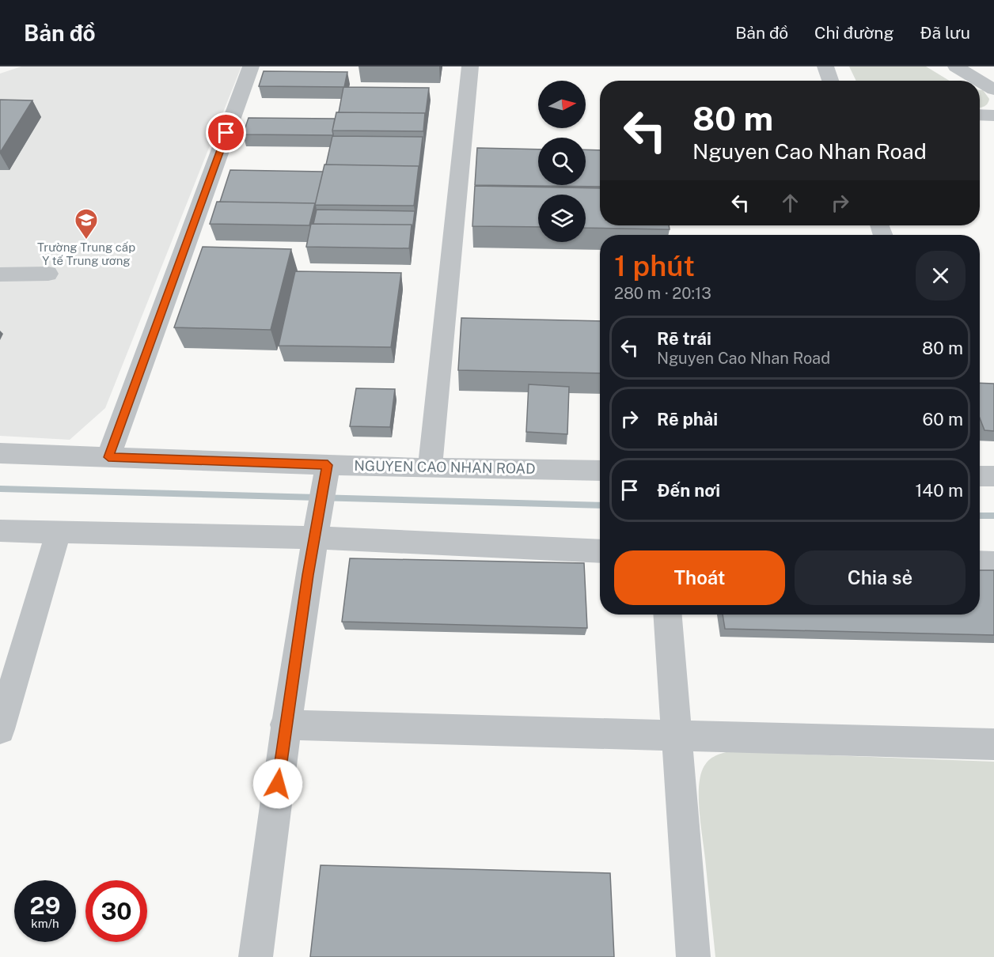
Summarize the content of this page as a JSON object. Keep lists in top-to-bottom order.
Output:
{
  "streets": {
    "street": ["NGUYEN CAO NHAN ROAD"]
  },
  "places": {
    "school or university": ["Trường Trung cấp Y tế Trung ương"]
  },
  "north": "right",
  "page": {
    "header": "Bản đồ",
    "nav": ["Bản đồ", "Chỉ đường", "Đã lưu"],
    "turn": ["80 m", "Nguyen Cao Nhan Road"],
    "heading": ["1 phút", "280 m · 20:13"],
    "list": [
      {
        "name": "Rẽ trái",
        "note": "Nguyen Cao Nhan Road",
        "value": "80 m"
      },
      {
        "name": "Rẽ phải",
        "value": "60 m"
      },
      {
        "name": "Đến nơi",
        "value": "140 m"
      }
    ],
    "buttons": ["Thoát", "Chia sẻ"],
    "speed": "29 km/h",
    "limit": "30"
  }
}
